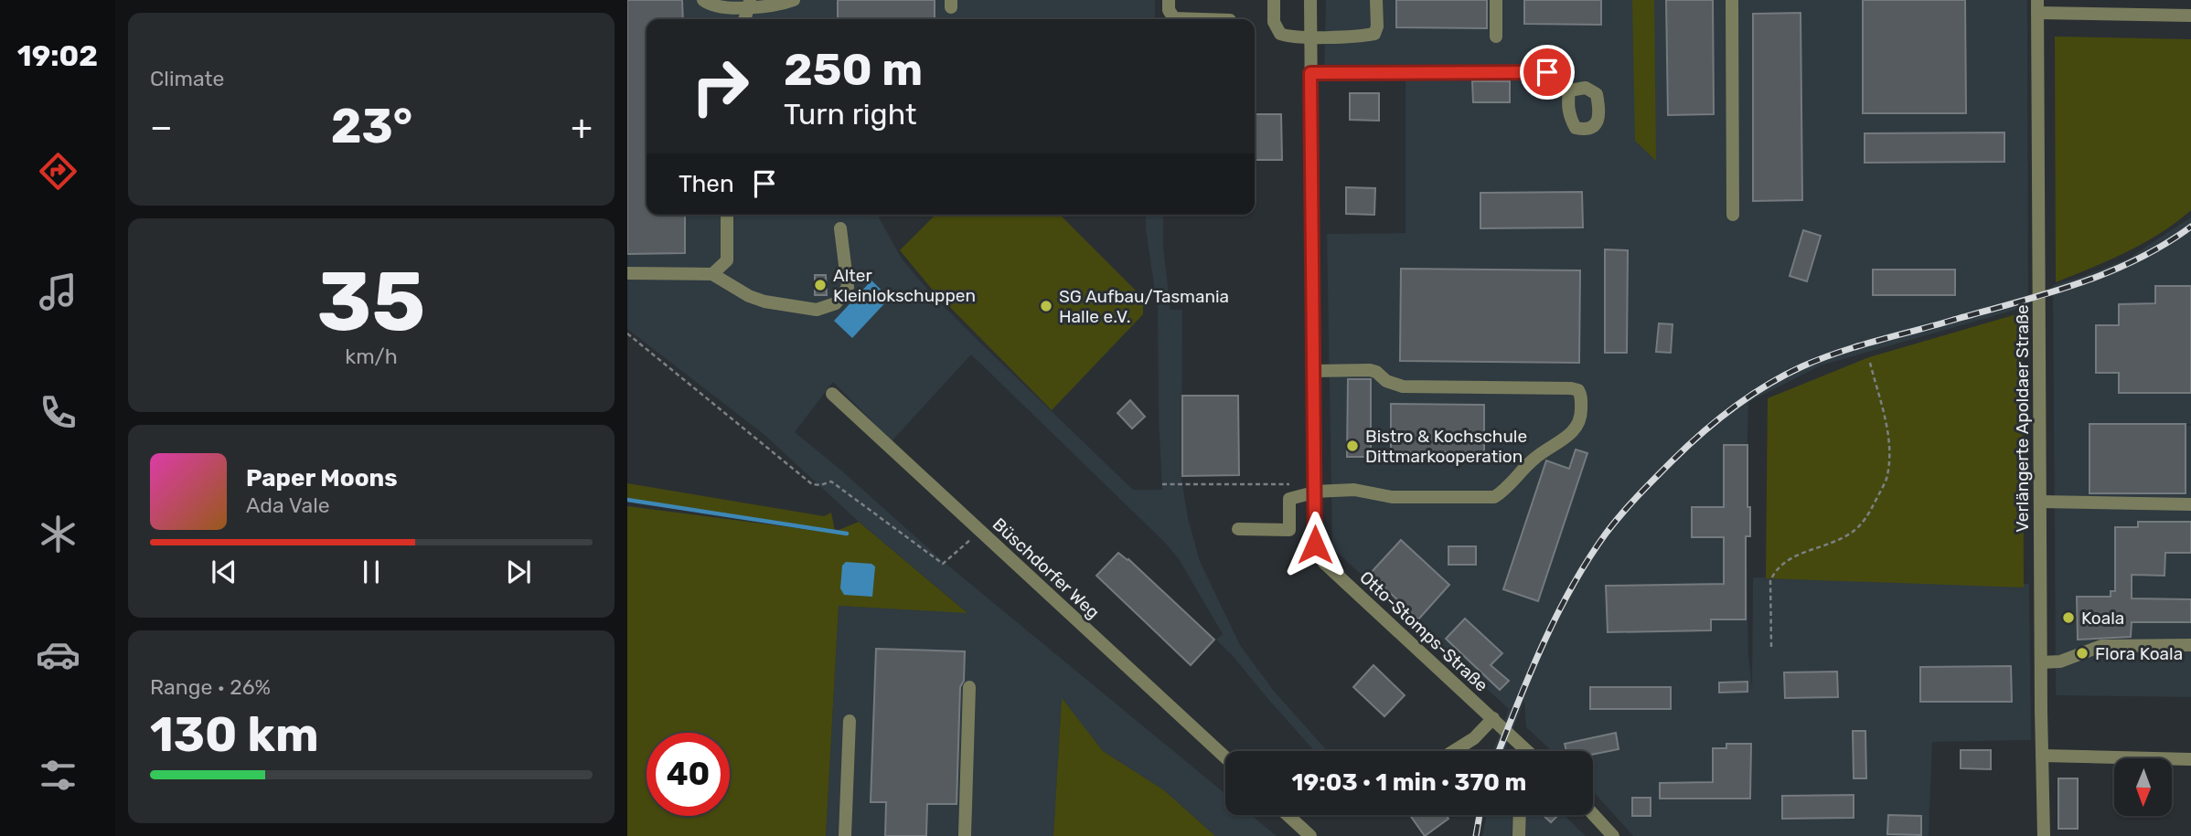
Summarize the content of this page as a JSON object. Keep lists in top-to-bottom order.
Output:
{
  "streets": {
    "street": ["Verlängerte Apoldaer Straße", "Büschdorfer Weg", "Otto-Stomps-Straße"]
  },
  "places": [
    "Alter Kleinlokschuppen",
    "SG Aufbau/Tasmania Halle e.V.",
    "Bistro & Kochschule Dittmarkooperation",
    "Koala",
    "Flora Koala"
  ],
  "north": "bottom",
  "page": {
    "tabs": "19:02",
    "tile": [
      "Climate",
      ["35", "km/h"],
      ["Range · 26%", "130 km"]
    ],
    "turn": ["250 m", "Turn right"],
    "heat": ["−", "23°", "+"],
    "then": "Then",
    "song": ["Paper Moons", "Ada Vale"],
    "limit": "40",
    "trip": "19:03 · 1 min · 370 m"
  }
}
